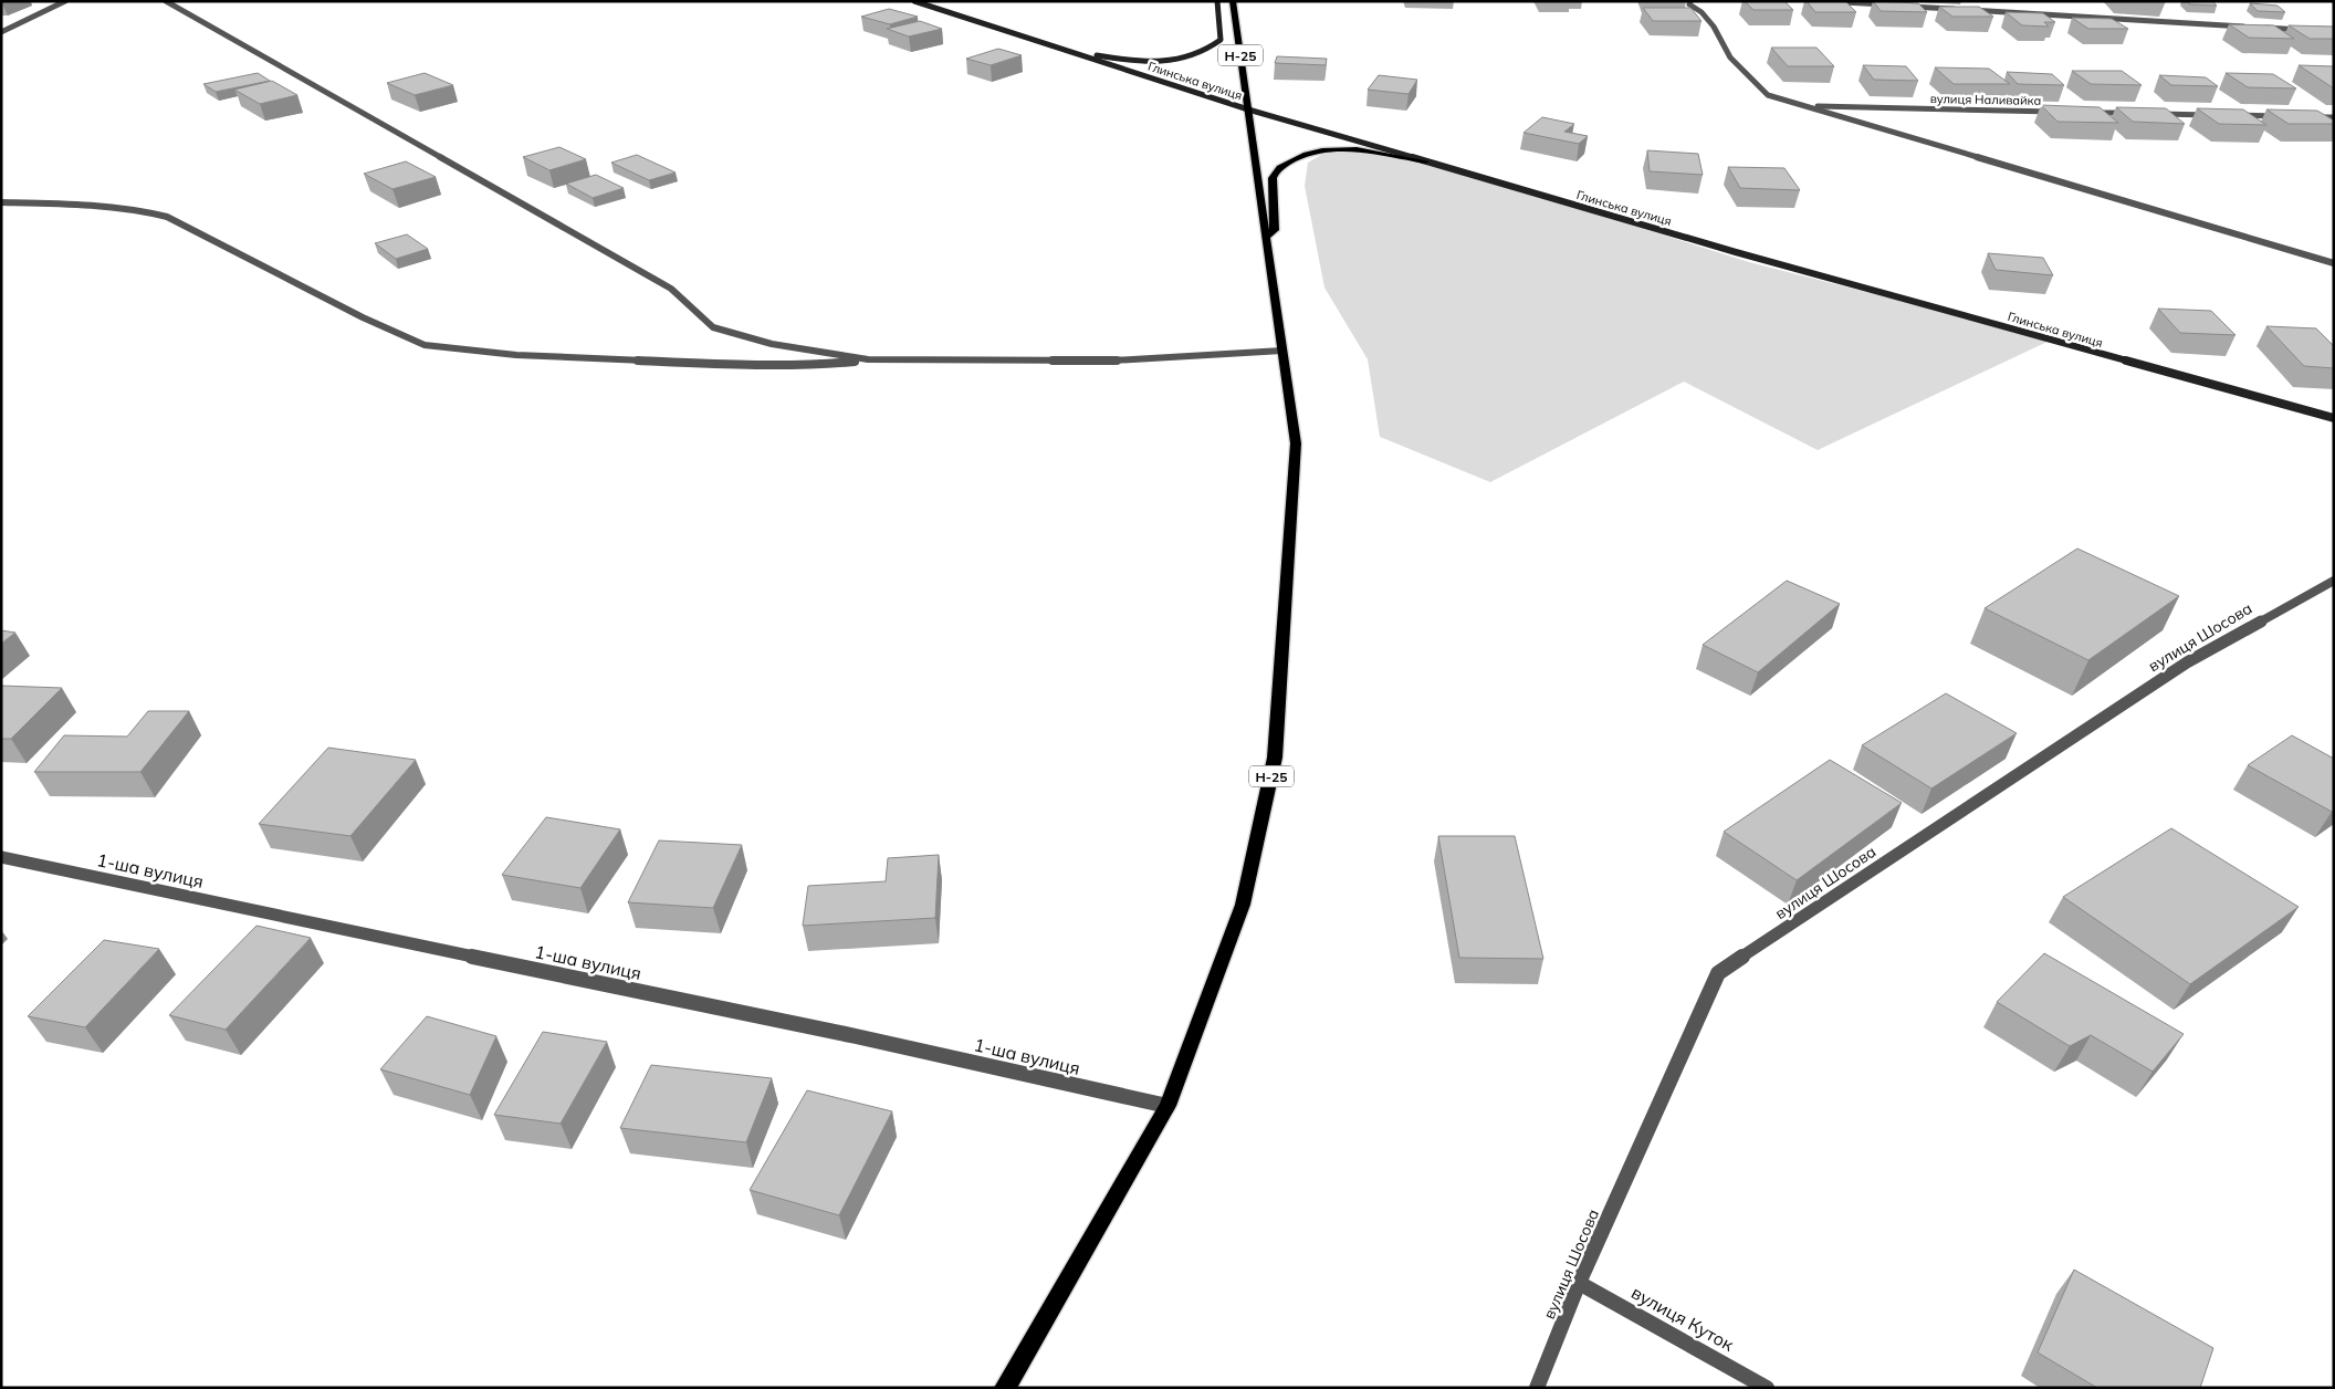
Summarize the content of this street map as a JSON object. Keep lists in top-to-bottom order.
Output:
{
  "streets": {
    "main road": ["Н-25", "Глинська вулиця"],
    "street": [
      "вулиця Наливайка",
      "вулиця Шосова",
      "1-ша вулиця",
      "вулиця Куток"
    ]
  },
  "crossings": [
    ["Н-25", "Глинська вулиця"],
    ["Н-25", "1-ша вулиця"],
    ["вулиця Шосова", "вулиця Куток"]
  ]
}
